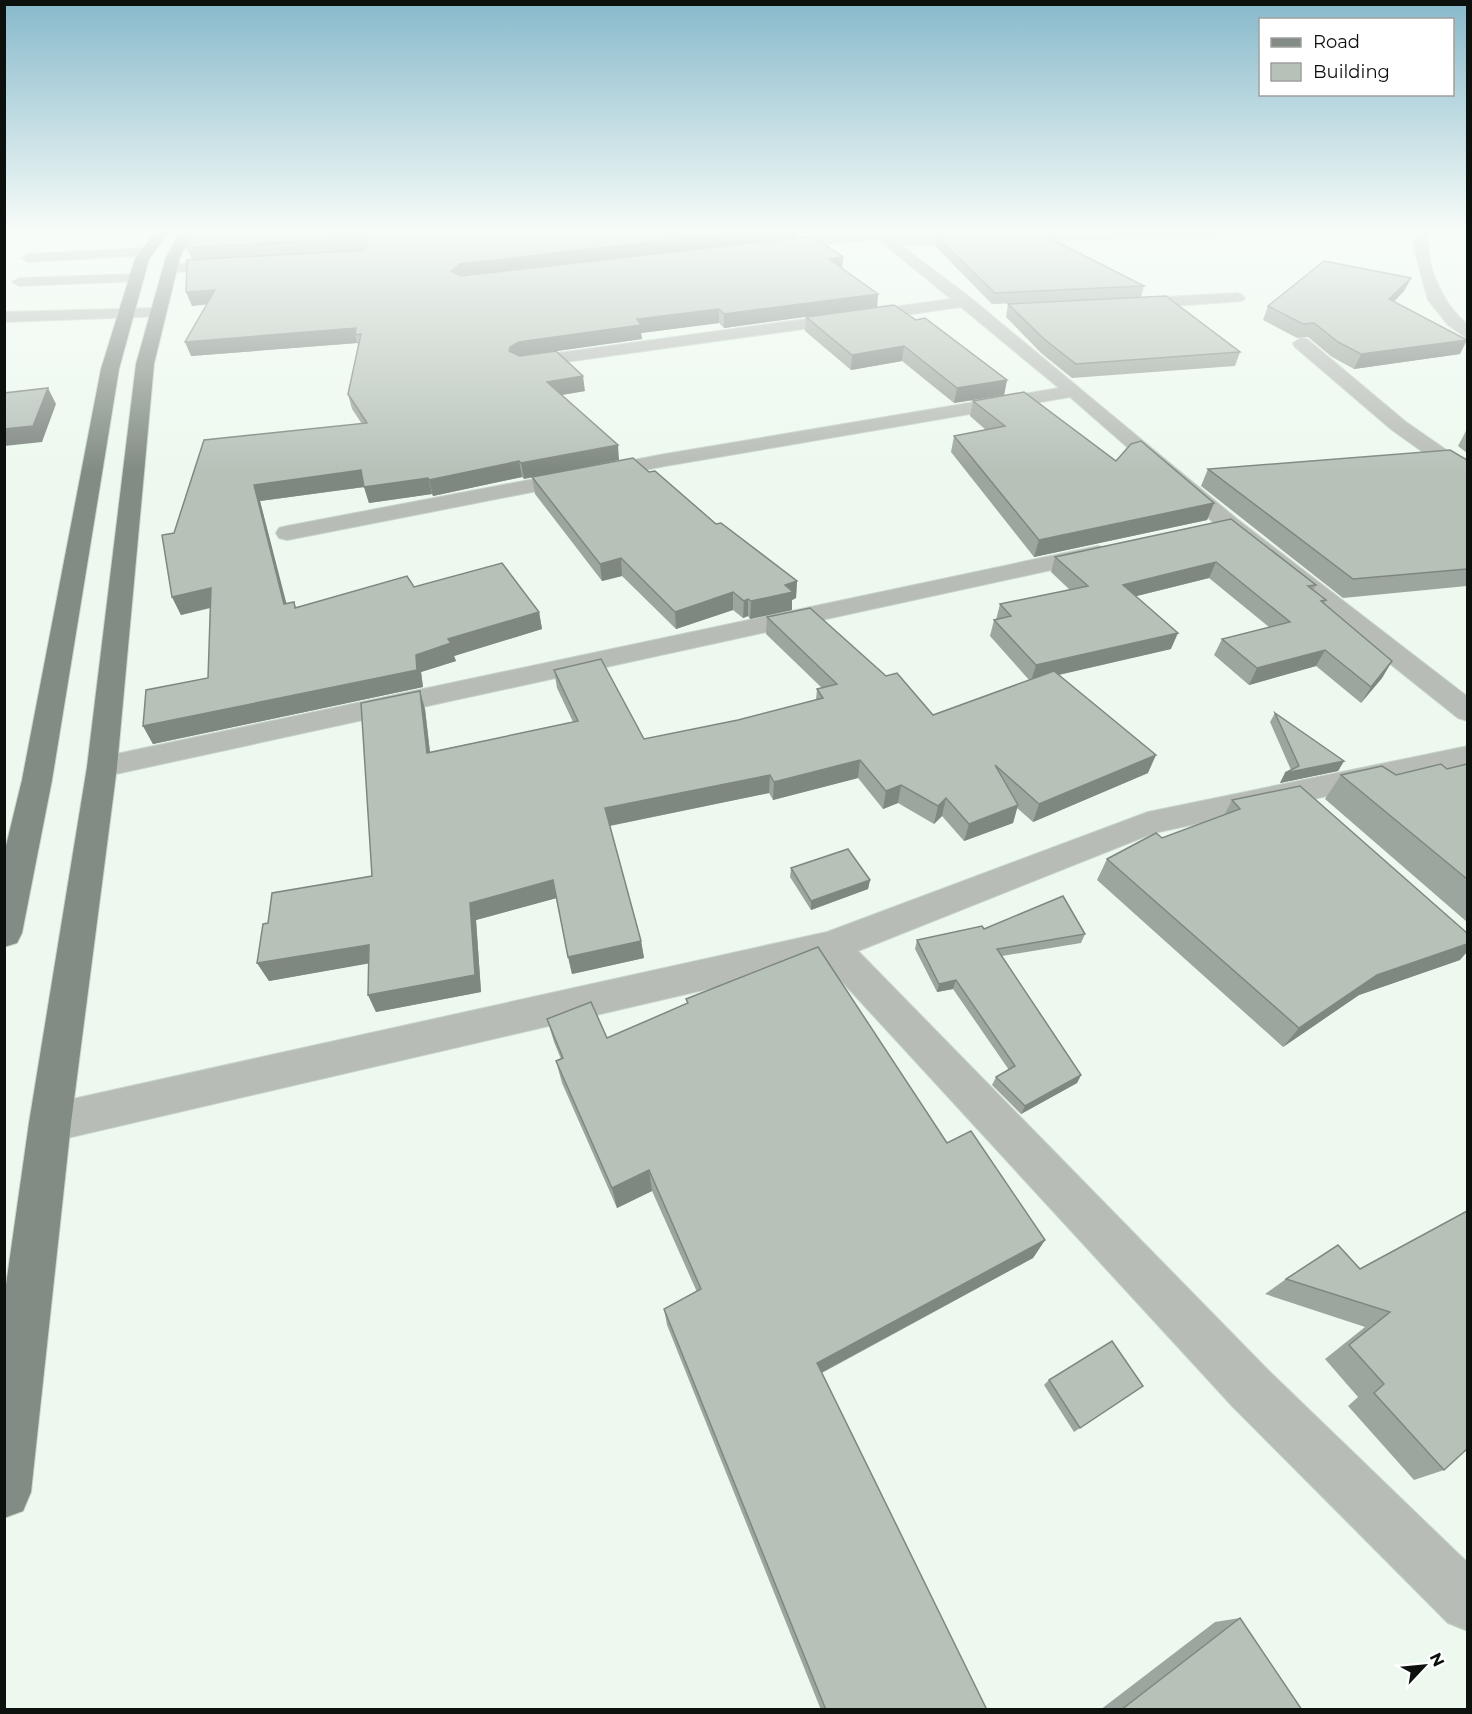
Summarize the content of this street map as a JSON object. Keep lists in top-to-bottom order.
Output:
{
  "legend": ["Road", "Building"],
  "north": "top right"
}
